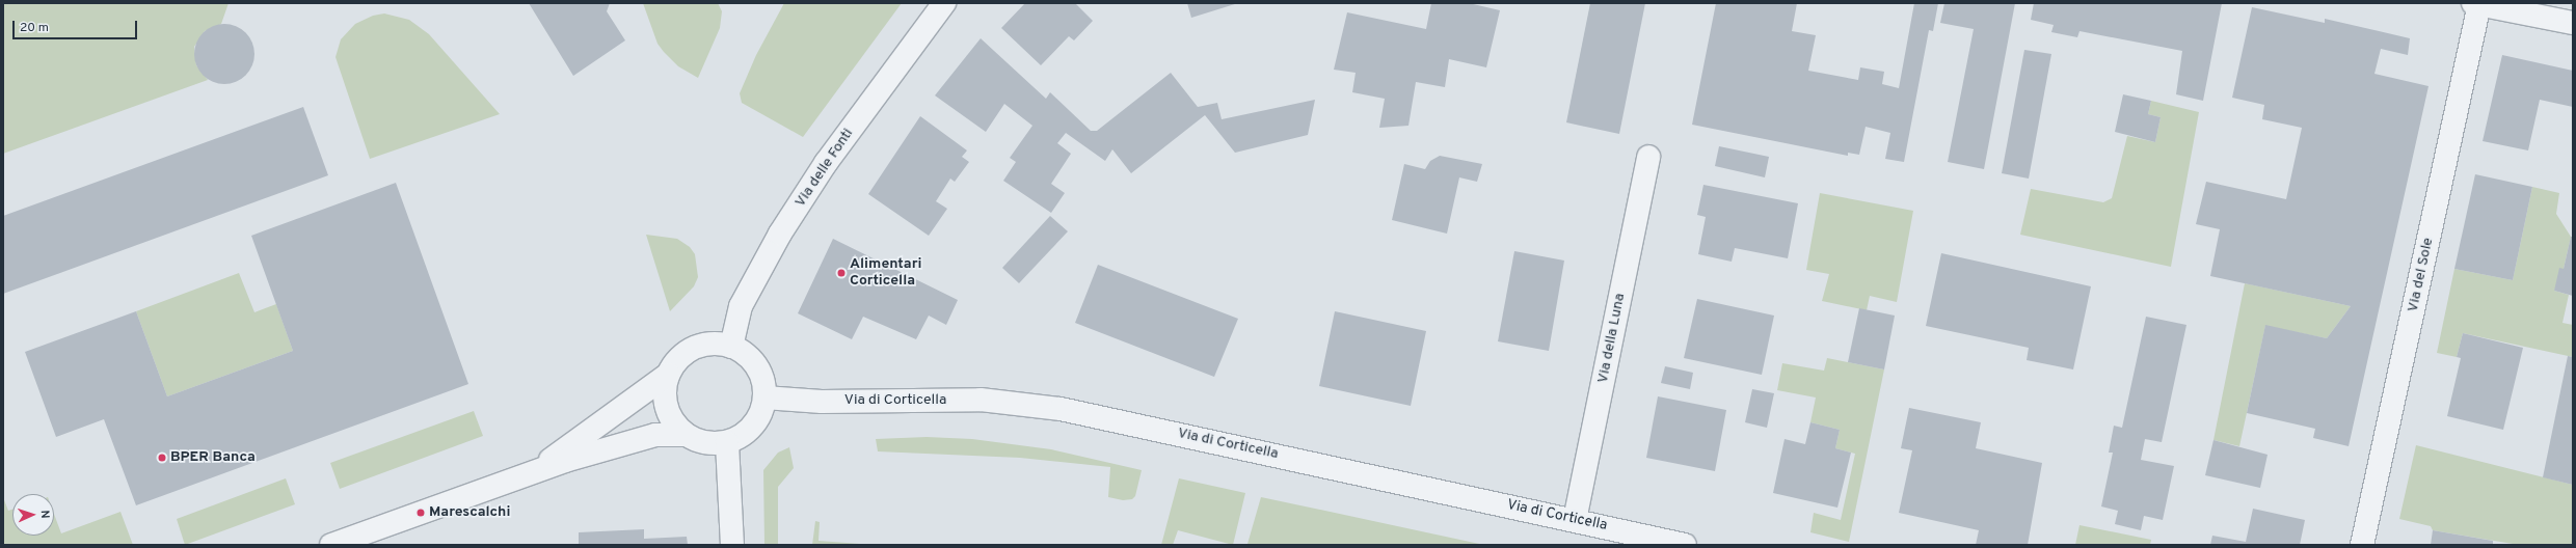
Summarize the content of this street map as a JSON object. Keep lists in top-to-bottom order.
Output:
{
  "streets": {
    "street": [
      "Via delle Fonti",
      "Via del Sole",
      "Via della Luna",
      "Via di Corticella"
    ]
  },
  "crossings": [
    ["Via delle Fonti", "Via di Corticella"],
    ["Via della Luna", "Via di Corticella"]
  ],
  "places": ["Alimentari Corticella", "BPER Banca", "Marescalchi"],
  "scale_bar": "20 m",
  "north": "right"
}
